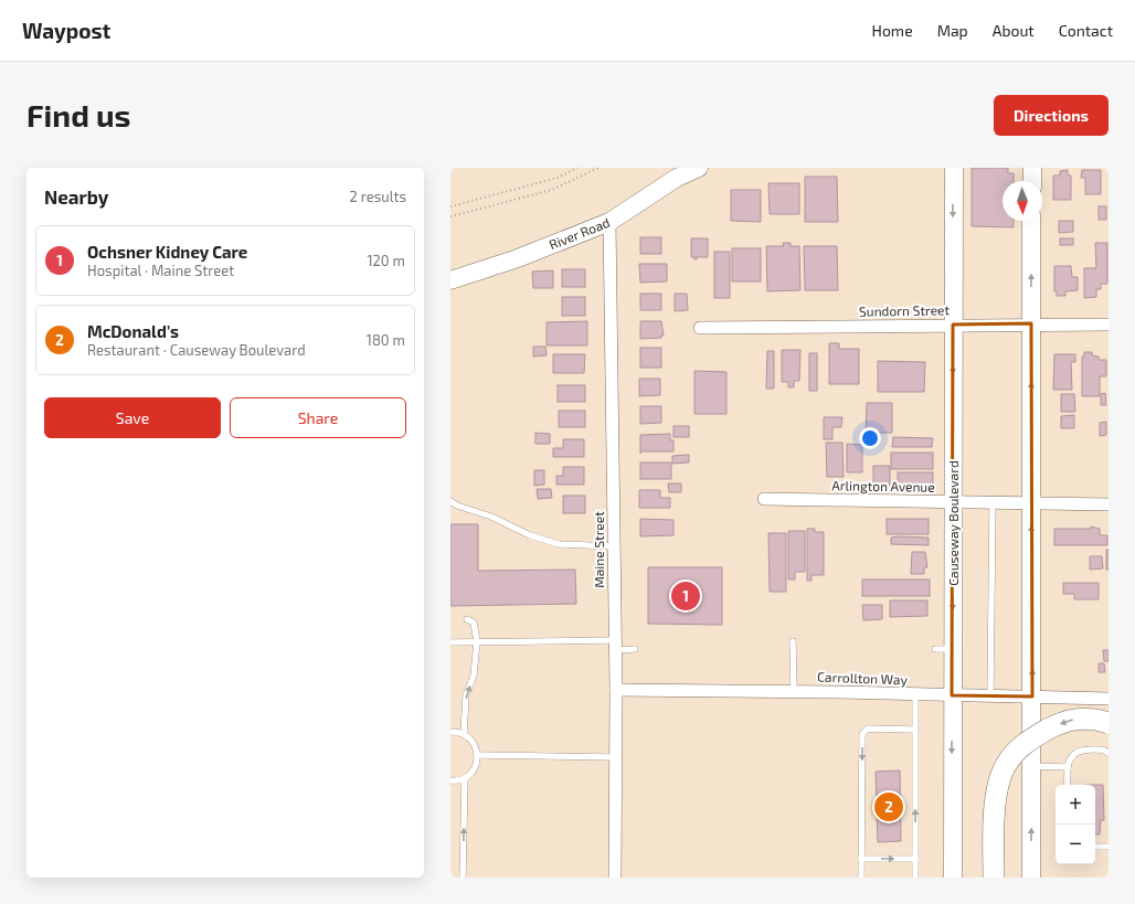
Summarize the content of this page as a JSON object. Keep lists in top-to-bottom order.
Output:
{
  "streets": {
    "main road": ["River Road", "Causeway Boulevard"],
    "street": [
      "Sundorn Street",
      "Arlington Avenue",
      "Maine Street",
      "Carrollton Way"
    ]
  },
  "crossings": [
    ["River Road", "Maine Street"],
    ["Sundorn Street", "Causeway Boulevard"],
    ["Arlington Avenue", "Causeway Boulevard"],
    ["Causeway Boulevard", "Carrollton Way"],
    ["Maine Street", "Carrollton Way"]
  ],
  "north": "bottom",
  "page": {
    "header": "Waypost",
    "nav": [
      "Home",
      "Map",
      "About",
      "Contact"
    ],
    "buttons": [
      "Directions",
      ["Save", "Share"]
    ],
    "title": "Find us",
    "heading": ["Nearby", "2 results"],
    "list": [
      {
        "mark": "1",
        "name": "Ochsner Kidney Care",
        "note": "Hospital · Maine Street",
        "value": "120 m"
      },
      {
        "mark": "2",
        "name": "McDonald's",
        "note": "Restaurant · Causeway Boulevard",
        "value": "180 m"
      }
    ],
    "pins": ["1", "2"],
    "map_buttons": ["+", "−"]
  }
}
